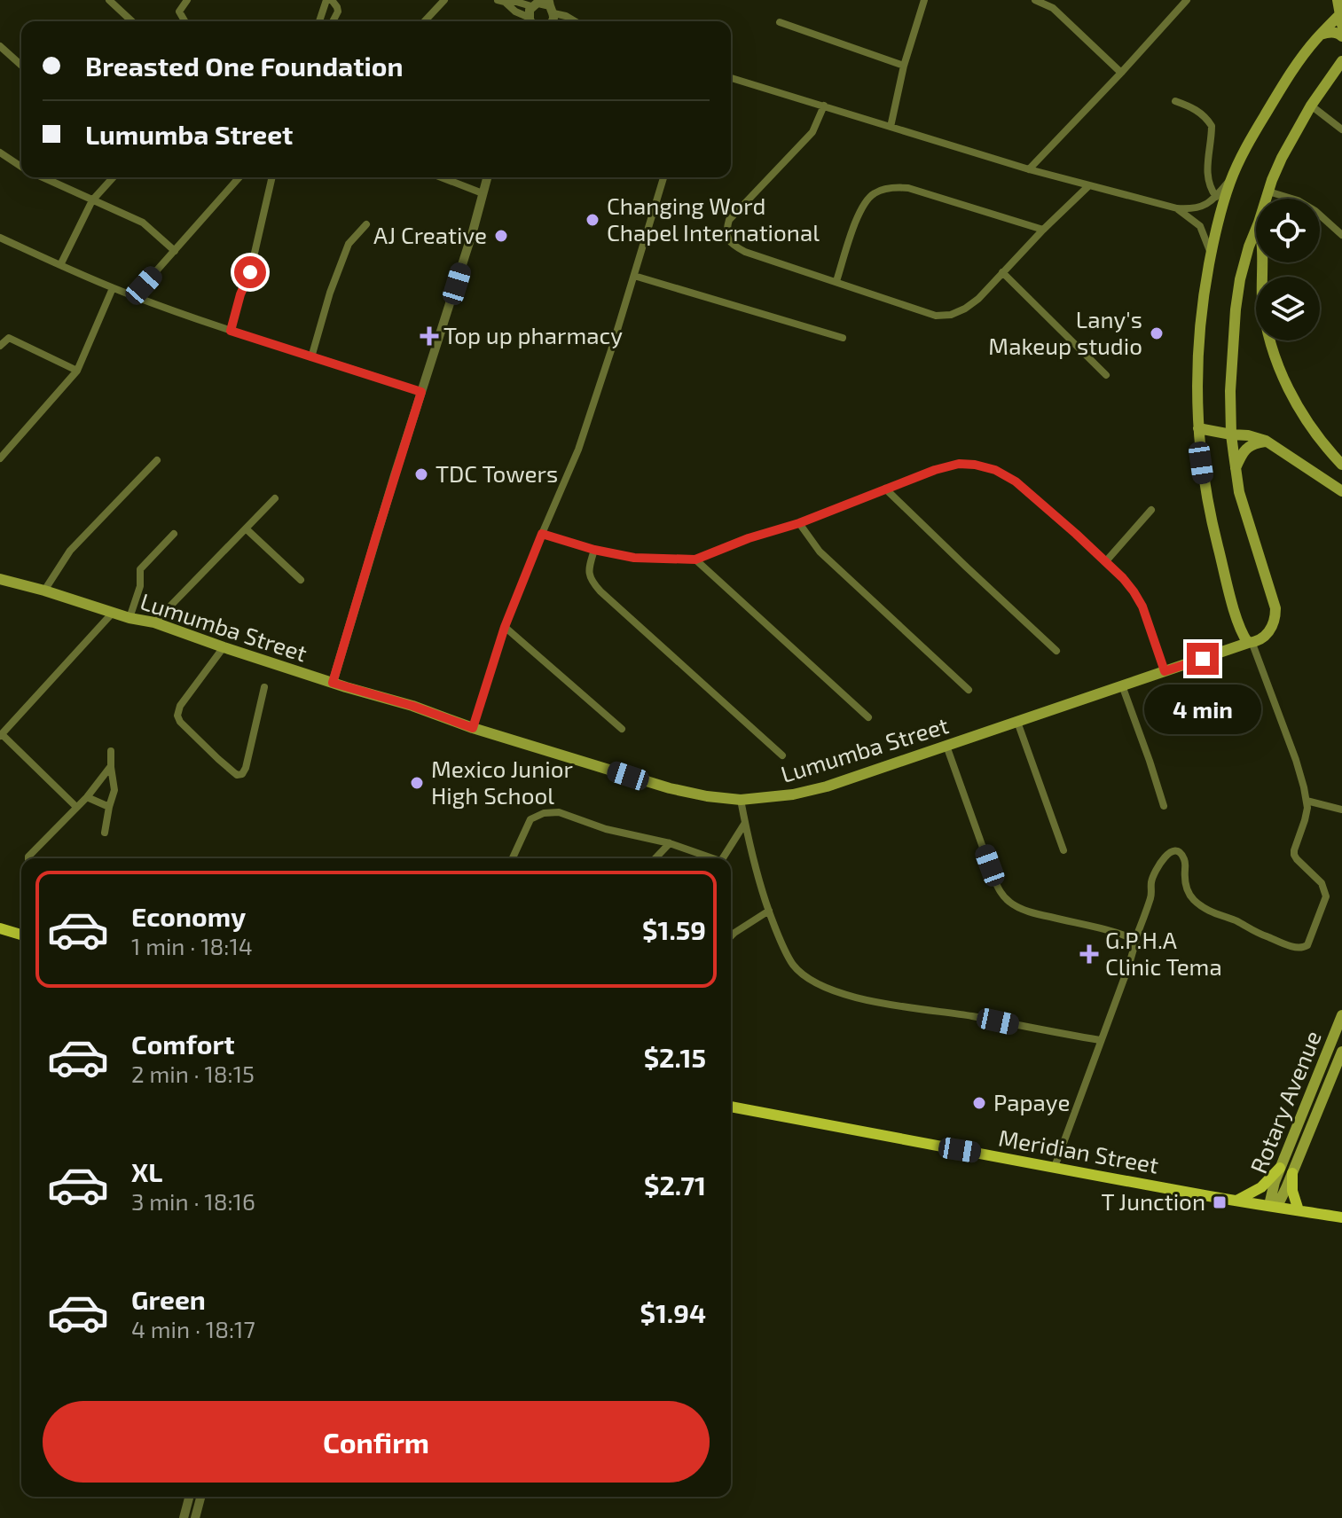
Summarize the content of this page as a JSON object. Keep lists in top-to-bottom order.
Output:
{
  "streets": {
    "main road": ["Lumumba Street", "Rotary Avenue", "Meridian Street"]
  },
  "crossings": [
    ["Rotary Avenue", "Meridian Street"]
  ],
  "places": {
    "other": [
      "Changing Word Chapel International",
      "AJ Creative",
      "Lany's Makeup studio",
      "TDC Towers",
      "Mexico Junior High School",
      "Papaye"
    ],
    "health": ["Top up pharmacy", "G.P.H.A Clinic Tema"],
    "transit": ["T Junction"]
  },
  "page": {
    "banner": ["Breasted One Foundation", "Lumumba Street"],
    "bubble": "4 min",
    "list": [
      {
        "name": "Economy",
        "note": "1 min · 18:14",
        "value": "$1.59"
      },
      {
        "name": "Comfort",
        "note": "2 min · 18:15",
        "value": "$2.15"
      },
      {
        "name": "XL",
        "note": "3 min · 18:16",
        "value": "$2.71"
      },
      {
        "name": "Green",
        "note": "4 min · 18:17",
        "value": "$1.94"
      }
    ],
    "buttons": "Confirm"
  }
}
